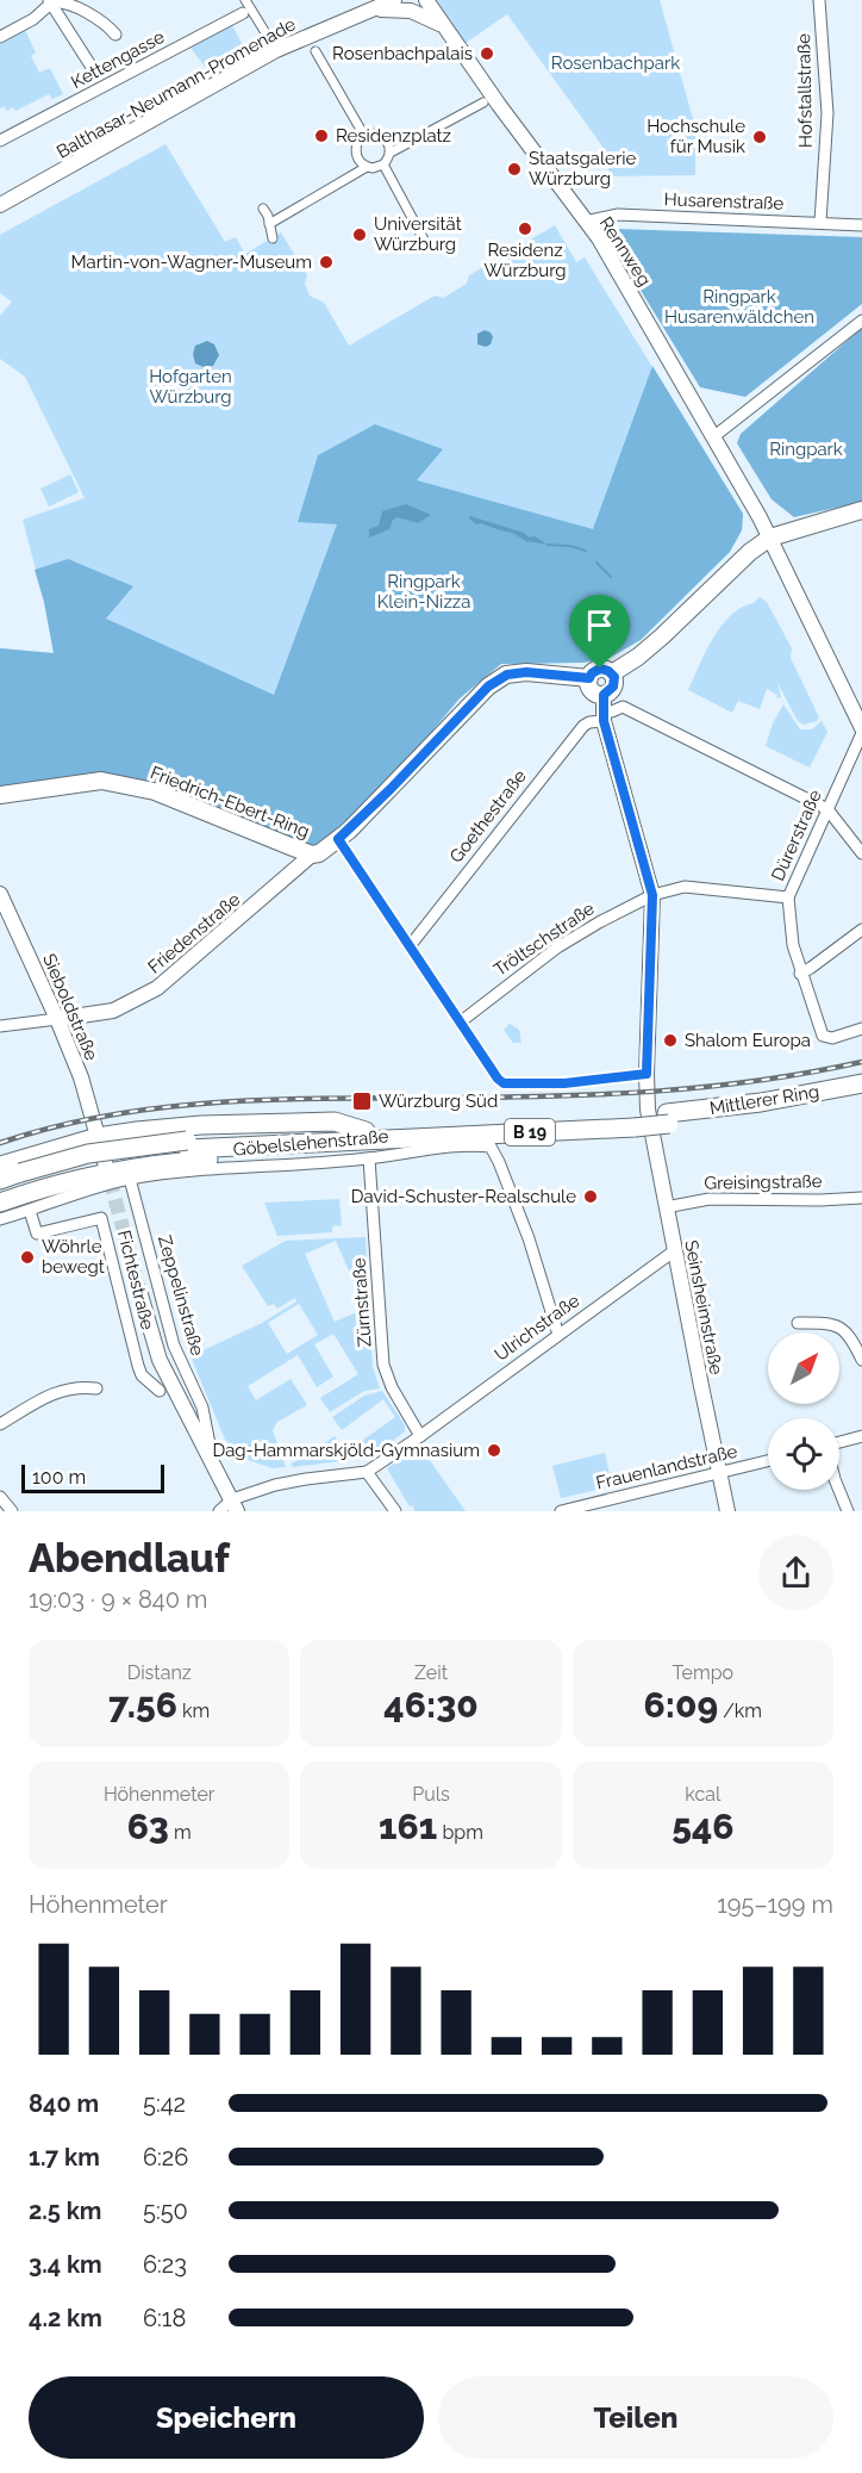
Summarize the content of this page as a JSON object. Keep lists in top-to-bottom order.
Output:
{
  "streets": {
    "main road": ["Friedrich-Ebert-Ring", "Mittlerer Ring", "B 19"],
    "street": [
      "Kettengasse",
      "Balthasar-Neumann-Promenade",
      "Hofstallstraße",
      "Husarenstraße",
      "Rennweg",
      "Goethestraße",
      "Dürerstraße",
      "Friedenstraße",
      "Tröltschstraße",
      "Sieboldstraße",
      "Göbelslehenstraße",
      "Greisingstraße",
      "Fichtestraße",
      "Zeppelinstraße",
      "Zürnstraße",
      "Seinsheimstraße",
      "Ulrichstraße",
      "Frauenlandstraße"
    ]
  },
  "crossings": [
    ["Balthasar-Neumann-Promenade", "Rennweg"],
    ["Hofstallstraße", "Husarenstraße"],
    ["Husarenstraße", "Rennweg"],
    ["Rennweg", "Friedrich-Ebert-Ring"],
    ["Rennweg", "Dürerstraße"],
    ["Friedrich-Ebert-Ring", "Friedenstraße"],
    ["Goethestraße", "Seinsheimstraße"],
    ["Dürerstraße", "Tröltschstraße"],
    ["Friedenstraße", "Sieboldstraße"],
    ["Tröltschstraße", "Seinsheimstraße"],
    ["Mittlerer Ring", "B 19"],
    ["B 19", "Seinsheimstraße"],
    ["Göbelslehenstraße", "Zeppelinstraße"],
    ["Göbelslehenstraße", "Zürnstraße"],
    ["Göbelslehenstraße", "Ulrichstraße"],
    ["Greisingstraße", "Seinsheimstraße"],
    ["Zürnstraße", "Ulrichstraße"],
    ["Seinsheimstraße", "Ulrichstraße"],
    ["Seinsheimstraße", "Frauenlandstraße"]
  ],
  "parks": [
    "Rosenbachpark",
    "Ringpark Husarenwäldchen",
    "Hofgarten Würzburg",
    "Ringpark",
    "Ringpark Klein-Nizza"
  ],
  "places": {
    "other": [
      "Rosenbachpalais",
      "Residenzplatz",
      "Hochschule für Musik",
      "Staatsgalerie Würzburg",
      "Residenz Würzburg",
      "Universität Würzburg",
      "Martin-von-Wagner-Museum",
      "Shalom Europa",
      "David-Schuster-Realschule",
      "Wöhrle bewegt",
      "Dag-Hammarskjöld-Gymnasium"
    ],
    "transit": ["Würzburg Süd"]
  },
  "scale_bar": "100 m",
  "north": "top right",
  "page": {
    "scale": "100 m",
    "heading": ["Abendlauf", "19:03 · 9 × 840 m"],
    "stats": [
      ["Distanz", "7.56 km"],
      ["Zeit", "46:30"],
      ["Tempo", "6:09 /km"],
      ["Höhenmeter", "63 m"],
      ["Puls", "161 bpm"],
      ["kcal", "546"]
    ],
    "chart": ["Höhenmeter", "195–199 m"],
    "list": [
      {
        "name": "840 m",
        "note": "5:42"
      },
      {
        "name": "1.7 km",
        "note": "6:26"
      },
      {
        "name": "2.5 km",
        "note": "5:50"
      },
      {
        "name": "3.4 km",
        "note": "6:23"
      },
      {
        "name": "4.2 km",
        "note": "6:18"
      }
    ],
    "buttons": ["Speichern", "Teilen"]
  }
}
